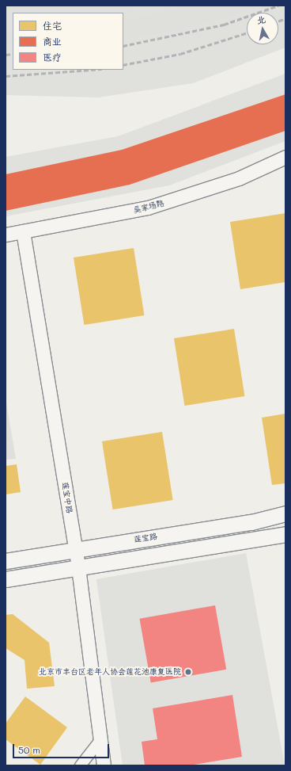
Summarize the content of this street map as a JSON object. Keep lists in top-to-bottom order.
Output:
{
  "streets": {
    "main road": ["莲宝路"],
    "street": ["吴家场路", "莲宝中路"]
  },
  "crossings": [
    ["吴家场路", "莲宝中路"],
    ["莲宝中路", "莲宝路"]
  ],
  "places": ["北京市丰台区老年人协会莲花池康复医院"],
  "legend": ["住宅", "商业", "医疗"],
  "scale_bar": "50 m",
  "north": "top"
}
